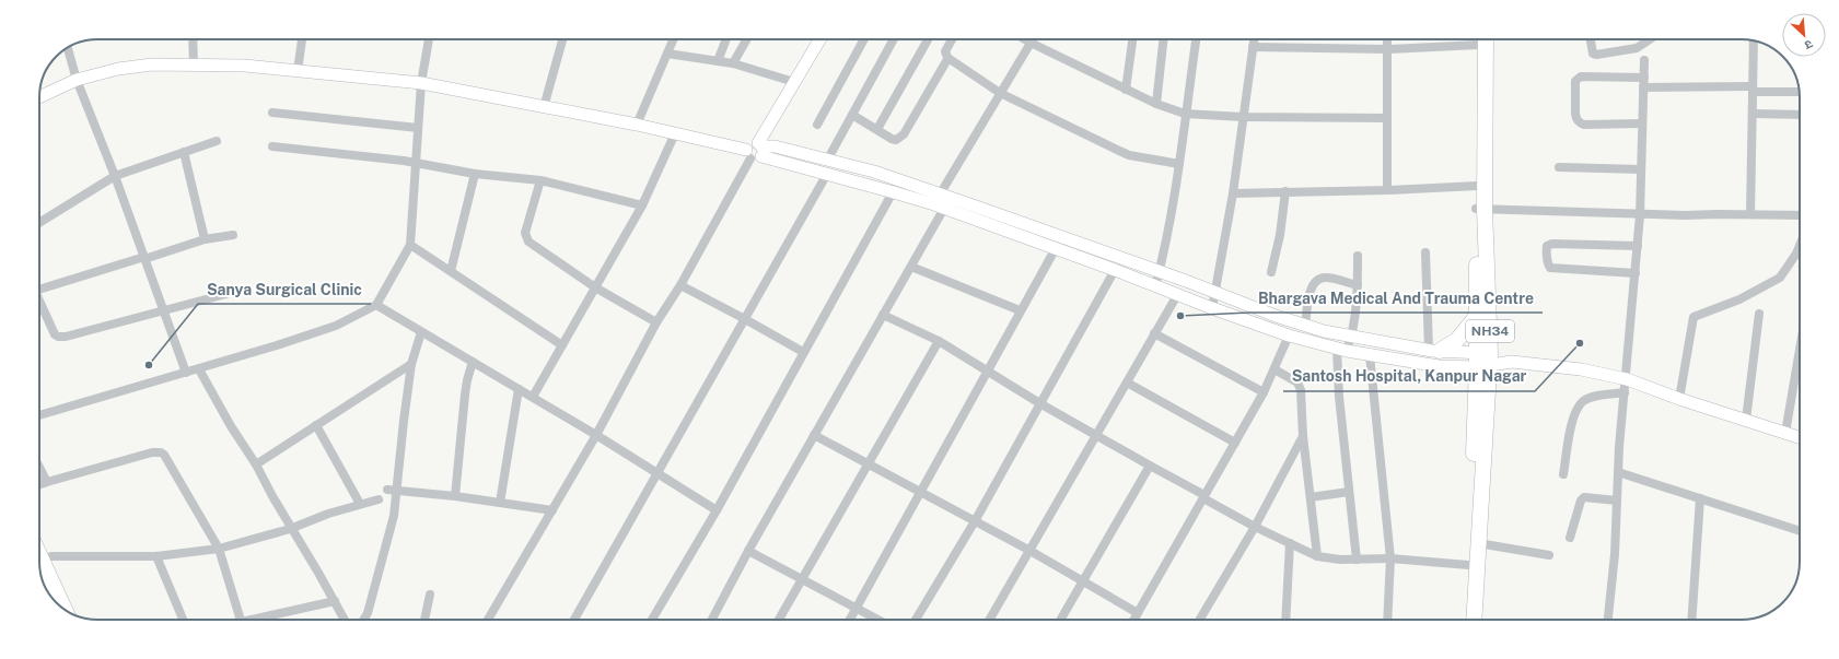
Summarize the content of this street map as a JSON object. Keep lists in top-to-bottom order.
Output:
{
  "streets": {
    "highway": ["NH34"]
  },
  "places": ["Bhargava Medical And Trauma Centre", "Santosh Hospital, Kanpur Nagar", "Sanya Surgical Clinic"],
  "north": "bottom right"
}
